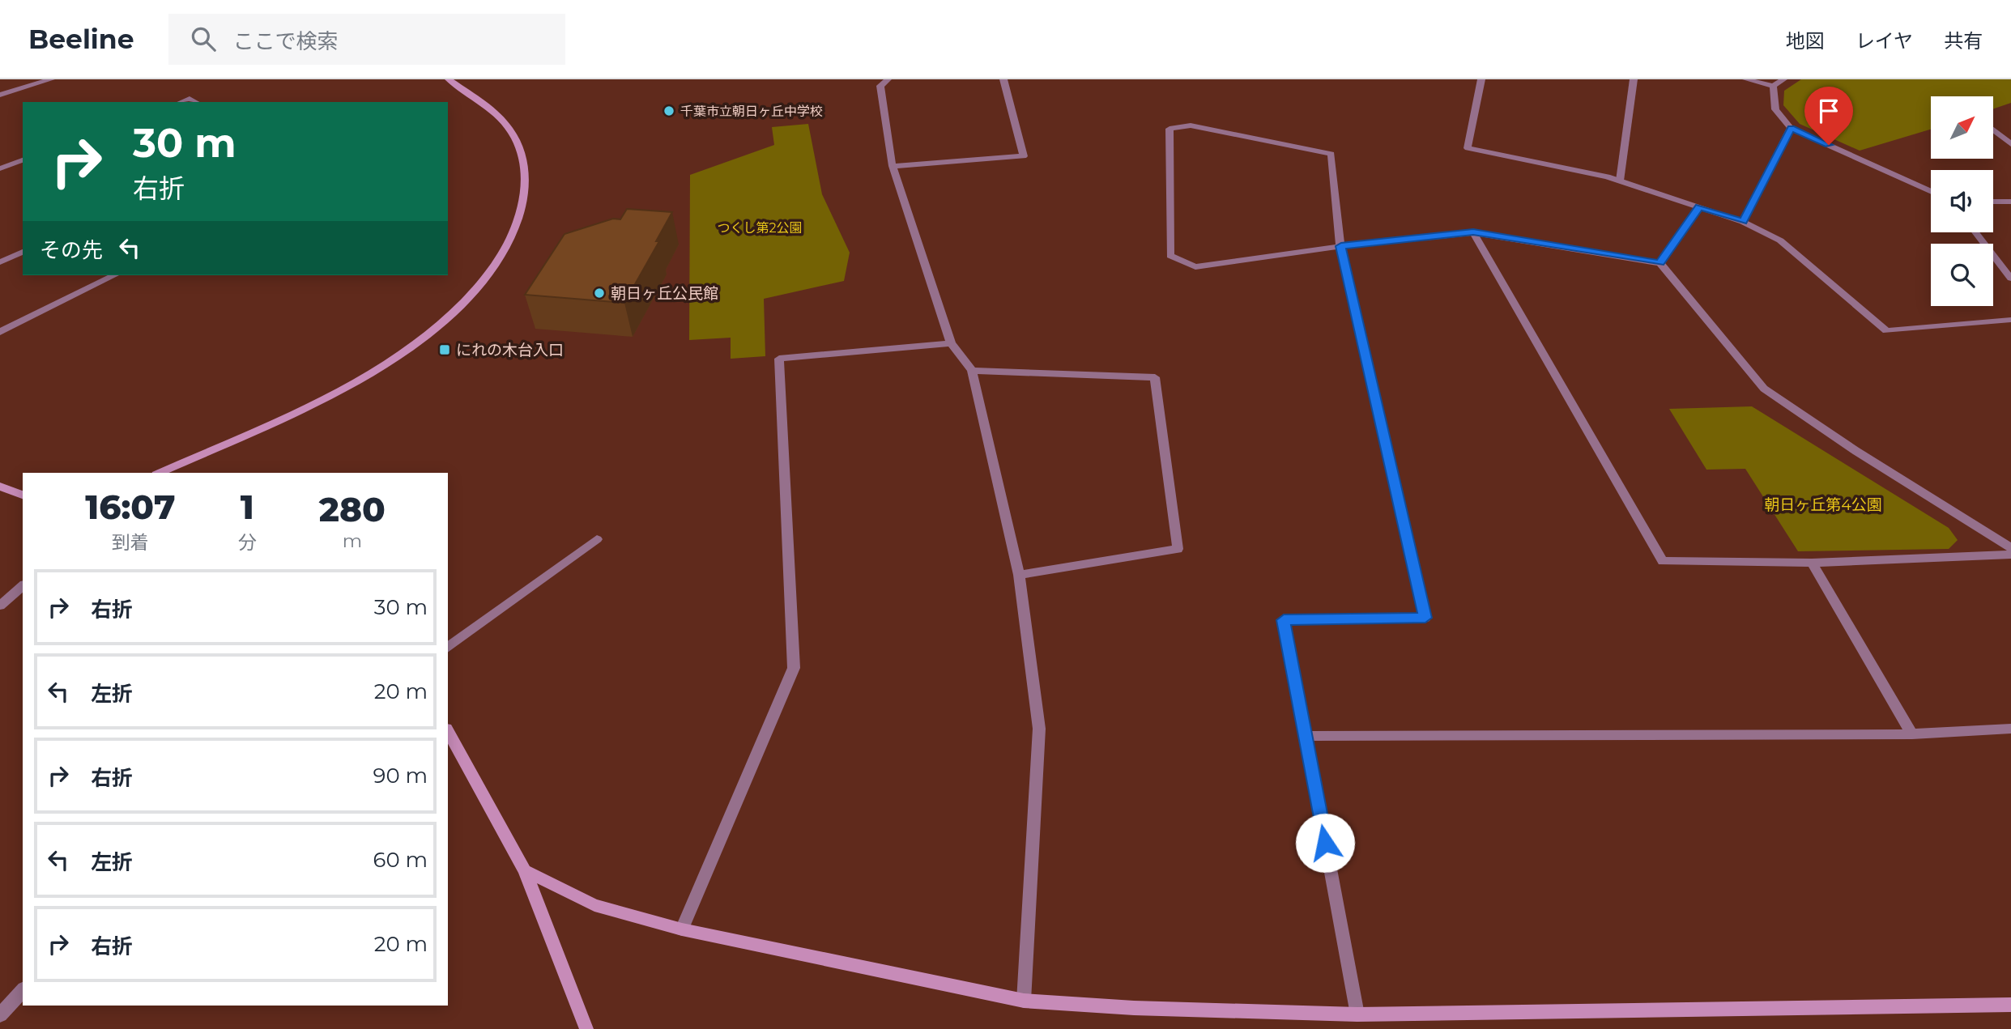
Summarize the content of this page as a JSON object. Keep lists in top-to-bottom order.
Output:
{
  "parks": ["つくし第2公園", "朝日ヶ丘第4公園"],
  "places": {
    "other": ["千葉市立朝日ヶ丘中学校", "朝日ヶ丘公民館"],
    "transit": ["にれの木台入口"]
  },
  "north": "top right",
  "page": {
    "header": "Beeline",
    "search": "ここで検索",
    "nav": ["地図", "レイヤ", "共有"],
    "turn": ["30 m", "右折"],
    "then": "その先",
    "eta": [
      "16:07",
      "到着",
      "1",
      "分",
      "280",
      "m"
    ],
    "list": [
      {
        "name": "右折",
        "value": "30 m"
      },
      {
        "name": "左折",
        "value": "20 m"
      },
      {
        "name": "右折",
        "value": "90 m"
      },
      {
        "name": "左折",
        "value": "60 m"
      },
      {
        "name": "右折",
        "value": "20 m"
      }
    ]
  }
}
